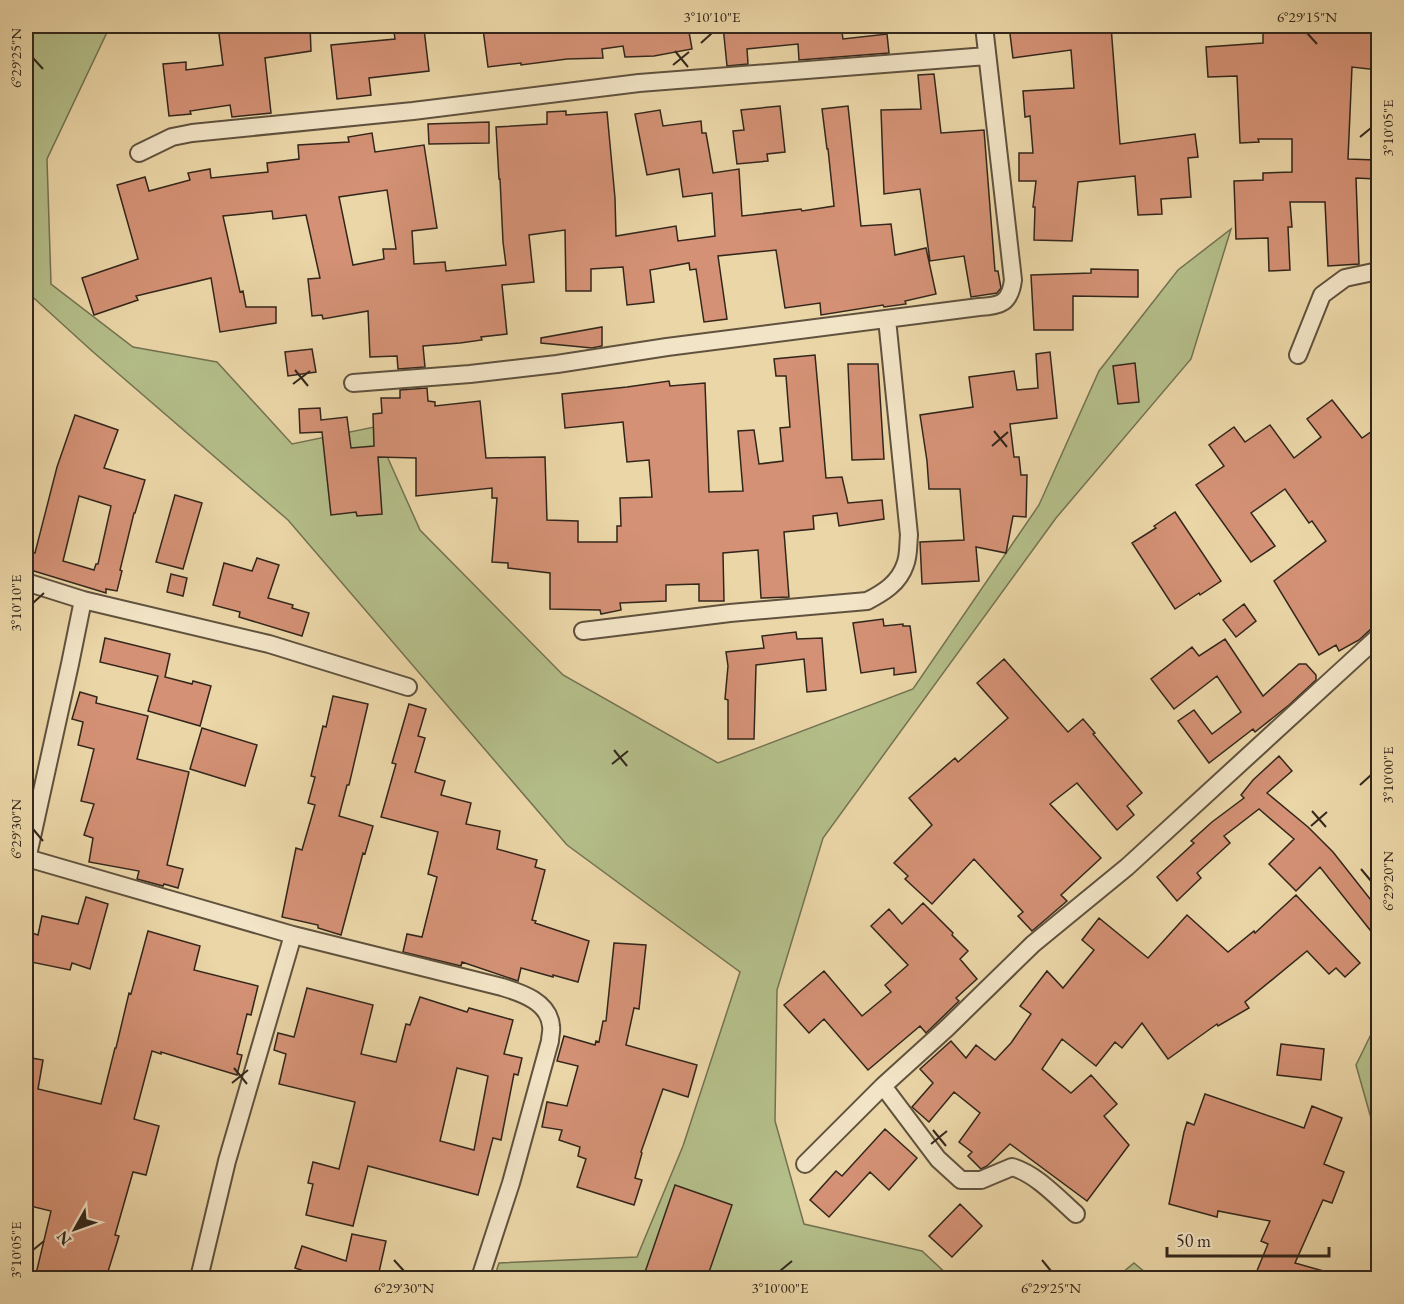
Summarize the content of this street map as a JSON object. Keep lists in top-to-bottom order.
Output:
{
  "scale_bar": "50 m",
  "north": "bottom left",
  "coordinates": [
    "3°10'10\"E",
    "6°29'15\"N",
    "6°29'25\"N",
    "3°10'05\"E",
    "3°10'00\"E",
    "6°29'30\"N",
    "6°29'20\"N"
  ]
}
